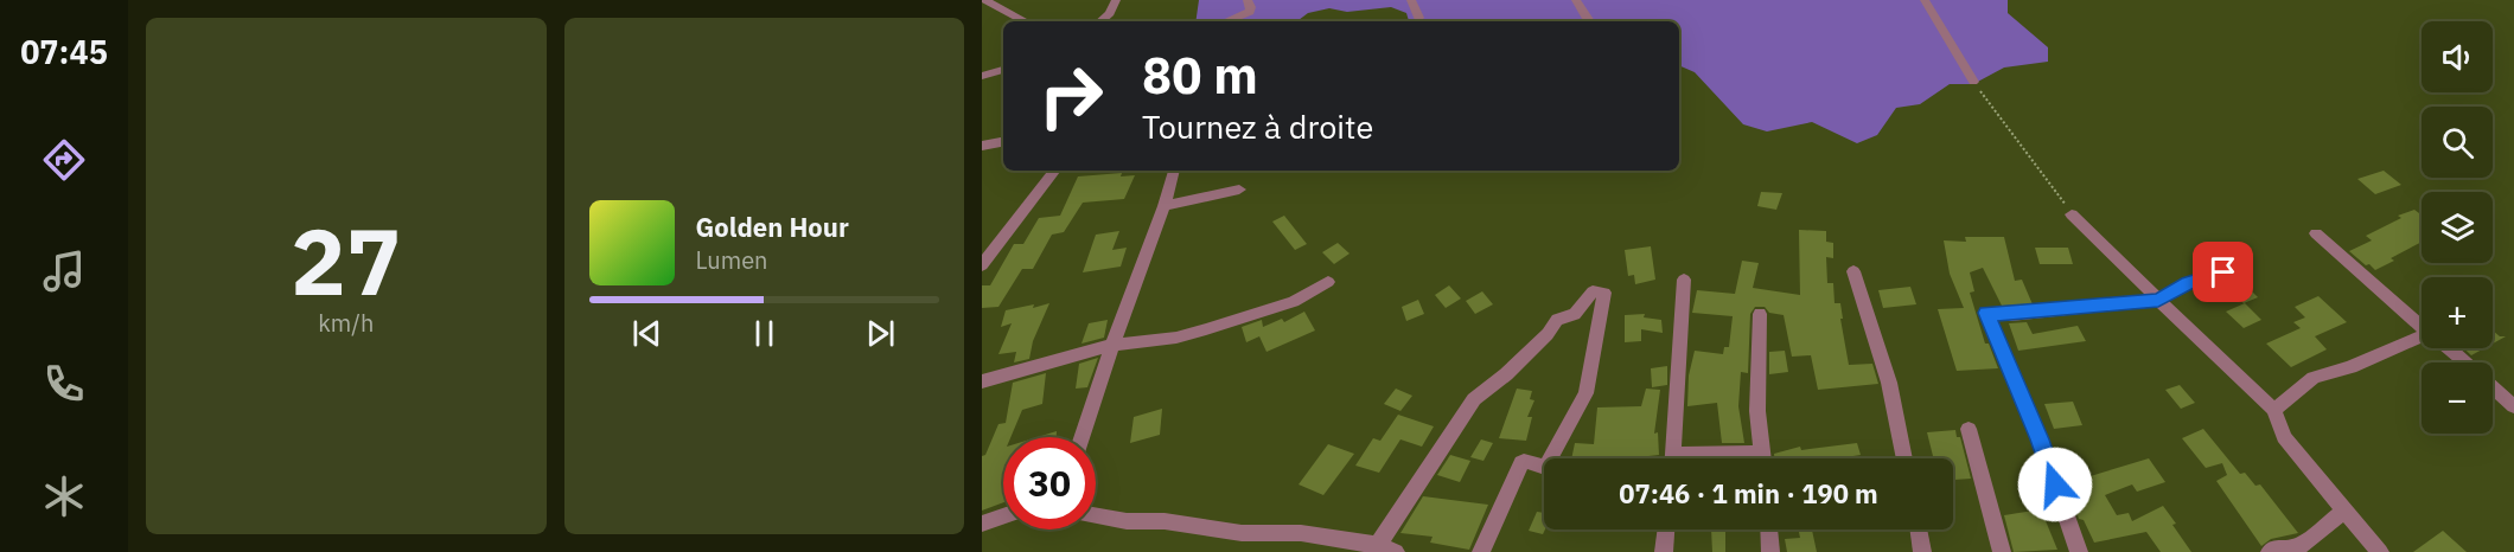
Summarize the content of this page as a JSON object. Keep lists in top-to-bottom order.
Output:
{
  "page": {
    "tabs": "07:45",
    "tile": ["27", "km/h"],
    "map_buttons": ["+", "−"],
    "turn": ["80 m", "Tournez à droite"],
    "song": ["Golden Hour", "Lumen"],
    "limit": "30",
    "trip": "07:46 · 1 min · 190 m"
  }
}
